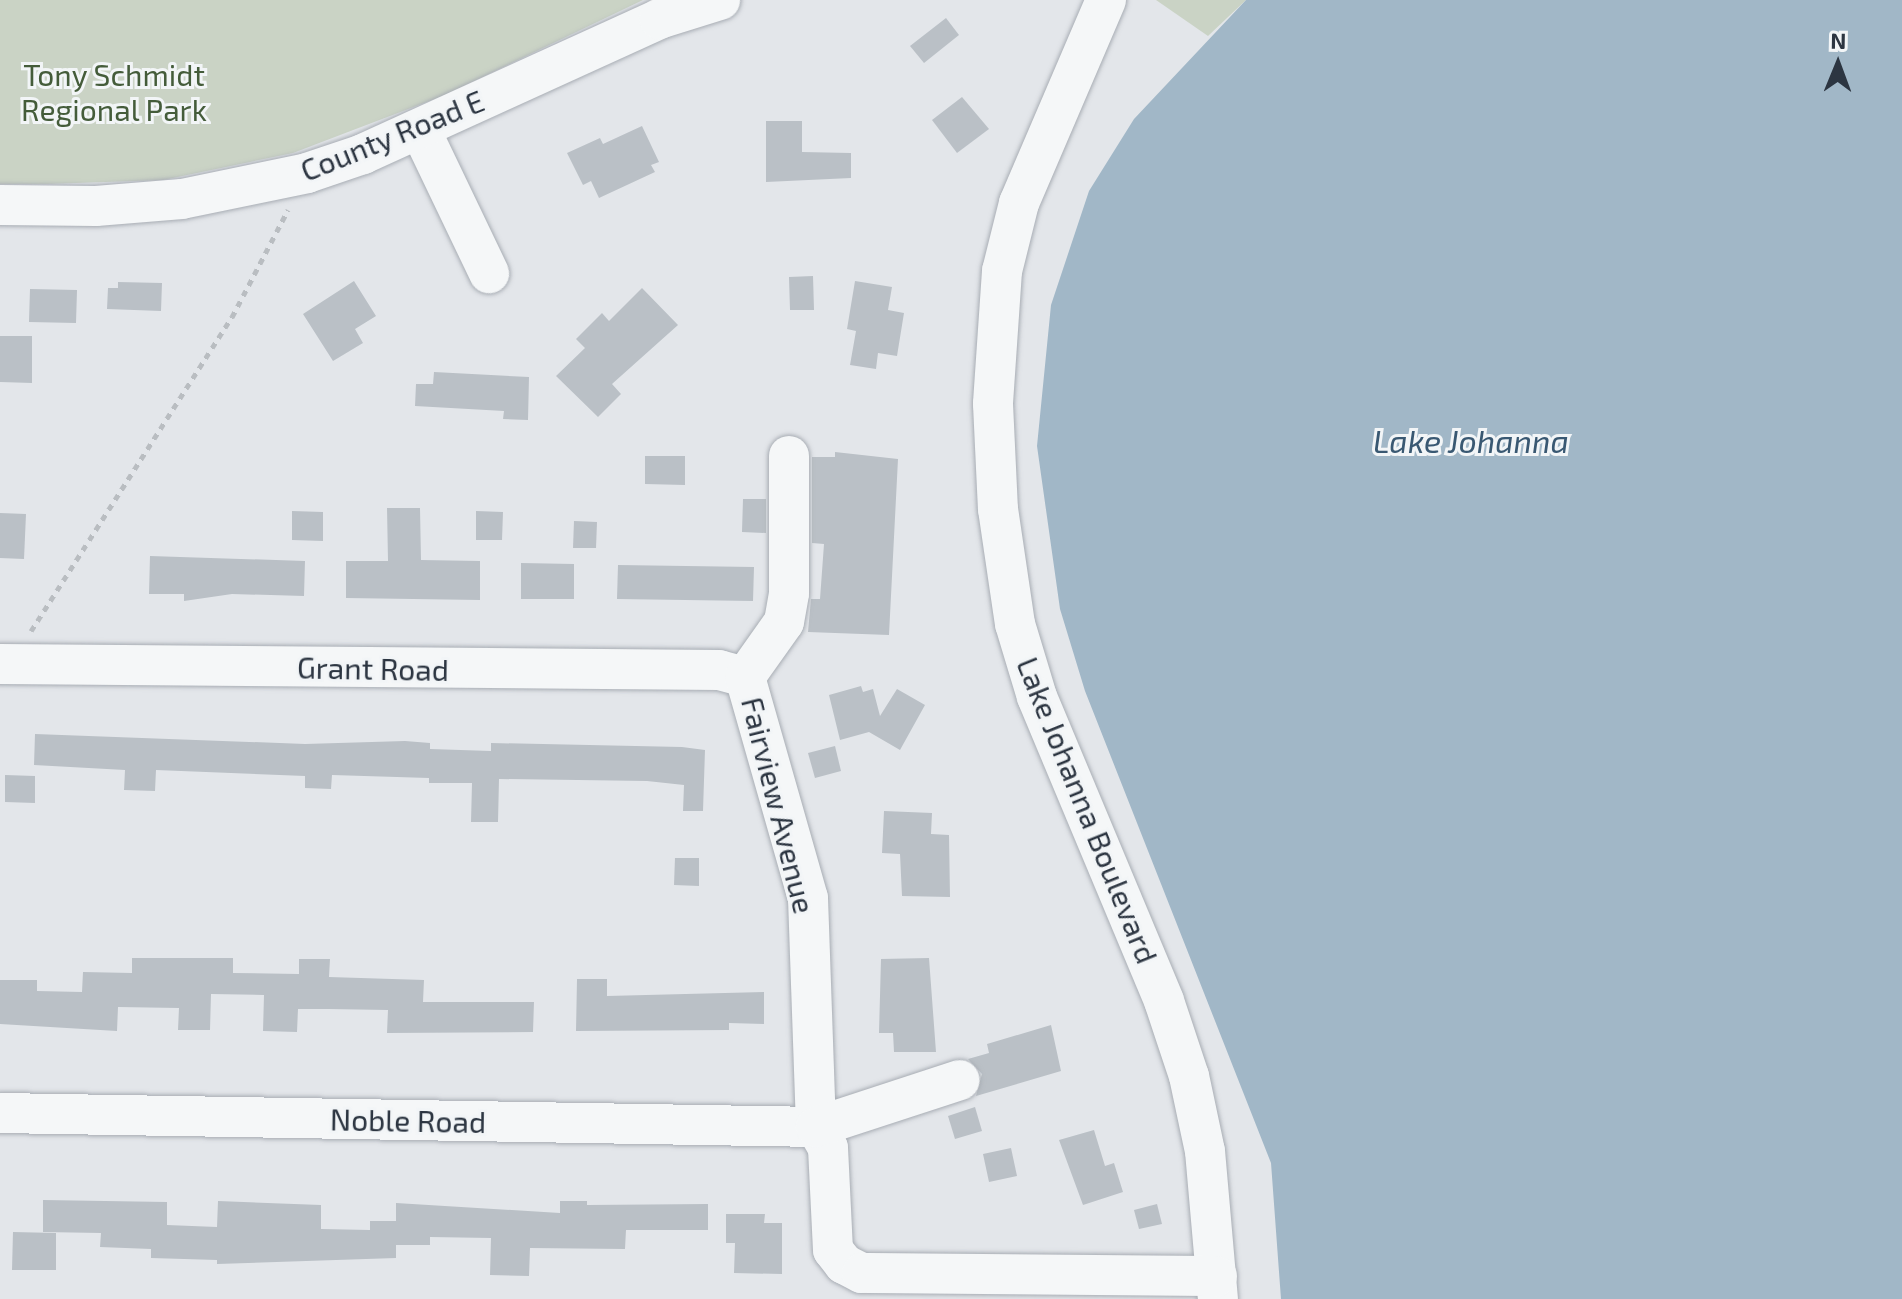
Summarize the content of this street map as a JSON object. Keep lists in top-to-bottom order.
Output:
{
  "streets": {
    "street": [
      "County Road E",
      "Grant Road",
      "Fairview Avenue",
      "Lake Johanna Boulevard",
      "Noble Road"
    ]
  },
  "crossings": [
    ["Grant Road", "Fairview Avenue"],
    ["Fairview Avenue", "Lake Johanna Boulevard"],
    ["Fairview Avenue", "Noble Road"]
  ],
  "water": ["Lake Johanna"],
  "parks": ["Tony Schmidt Regional Park"],
  "north": "top"
}
